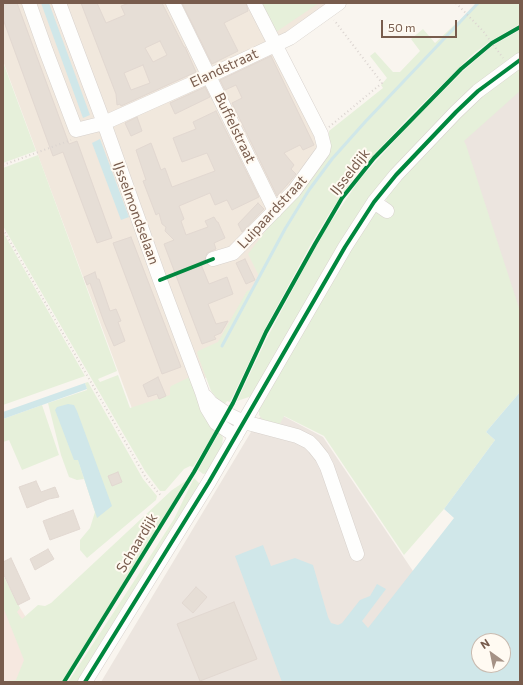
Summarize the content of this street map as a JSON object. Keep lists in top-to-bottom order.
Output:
{
  "streets": {
    "street": [
      "Elandstraat",
      "Buffelstraat",
      "Luipaardstraat",
      "IJsselmondselaan",
      "Schaardijk"
    ],
    "cycle path": ["IJsseldijk"]
  },
  "crossings": [
    ["Elandstraat", "Buffelstraat"],
    ["Elandstraat", "Luipaardstraat"],
    ["Elandstraat", "IJsselmondselaan"],
    ["Buffelstraat", "Luipaardstraat"],
    ["IJsselmondselaan", "Schaardijk"]
  ],
  "scale_bar": "50 m",
  "north": "top left"
}
